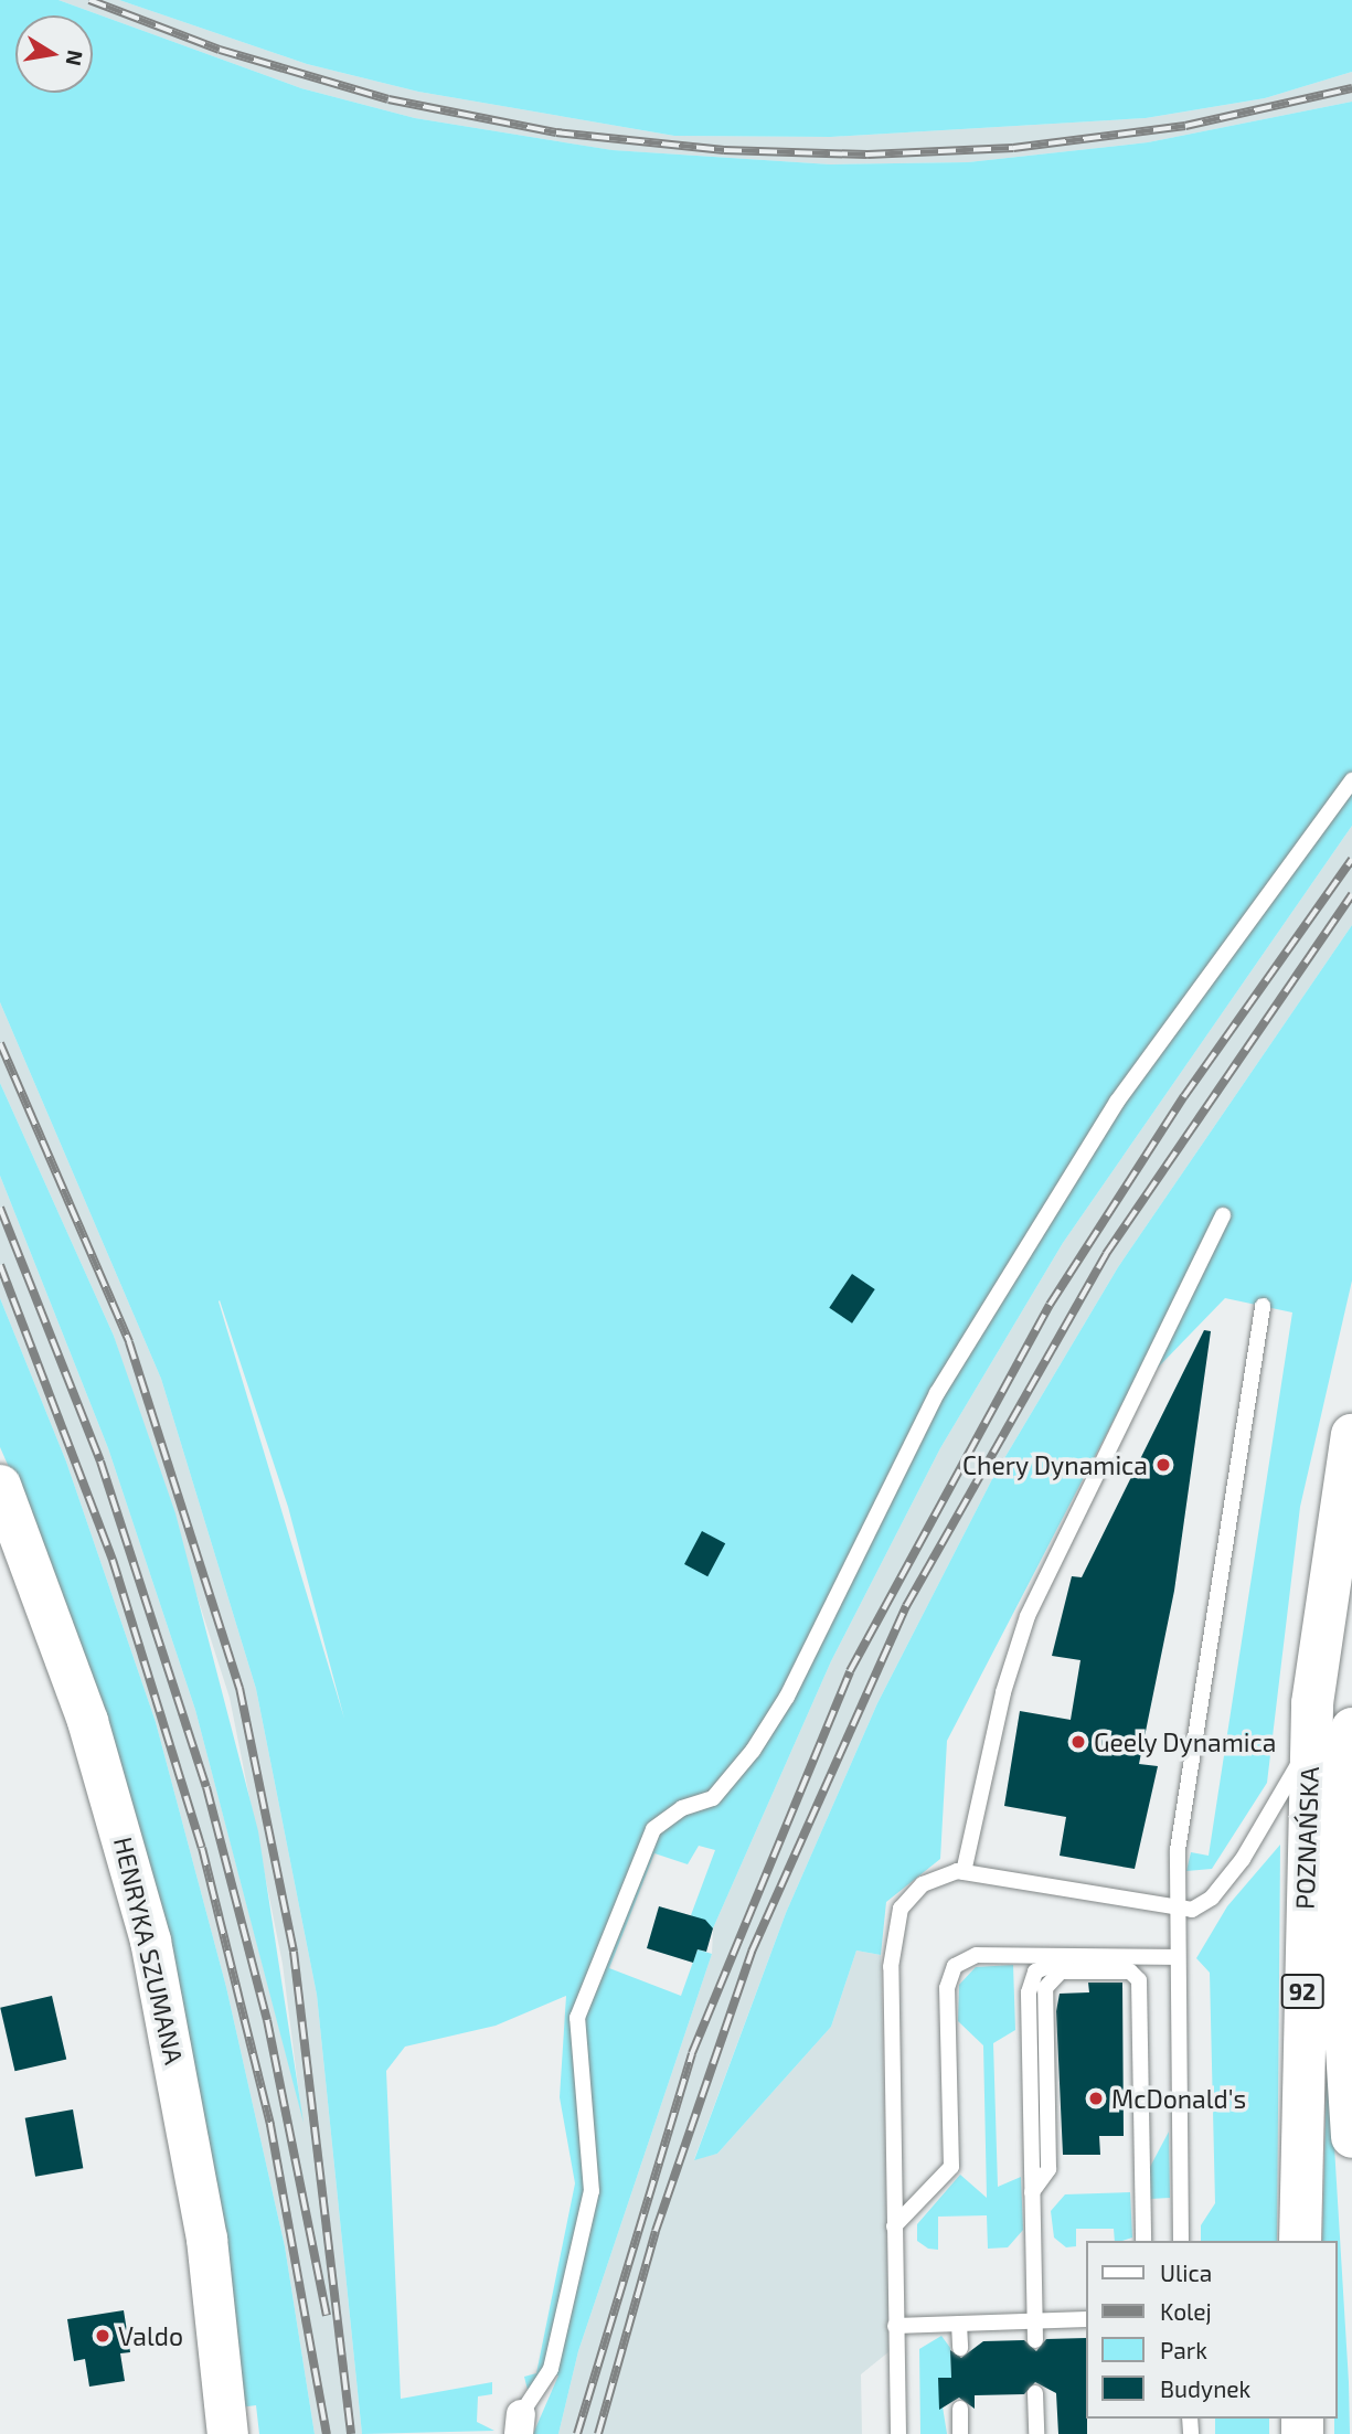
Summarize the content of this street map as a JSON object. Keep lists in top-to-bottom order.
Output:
{
  "streets": {
    "main road": ["POZNAŃSKA", "92"],
    "street": ["HENRYKA SZUMANA"]
  },
  "places": [
    "Chery Dynamica",
    "Geely Dynamica",
    "McDonald's",
    "Valdo"
  ],
  "legend": [
    "Ulica",
    "Kolej",
    "Park",
    "Budynek"
  ],
  "north": "right"
}
